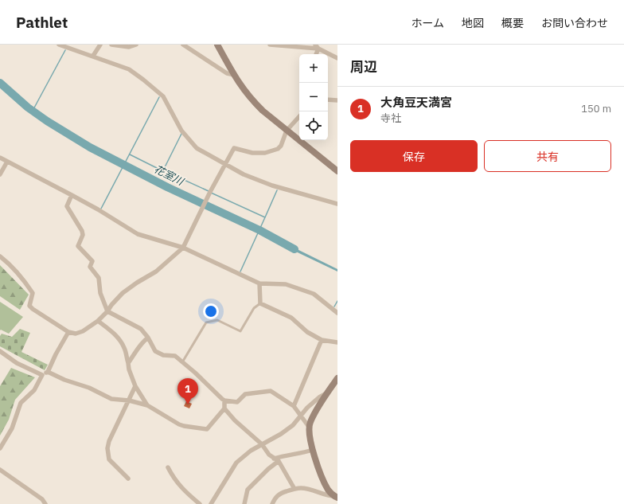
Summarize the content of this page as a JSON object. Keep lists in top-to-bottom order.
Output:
{
  "water": ["花室川"],
  "page": {
    "header": "Pathlet",
    "nav": [
      "ホーム",
      "地図",
      "概要",
      "お問い合わせ"
    ],
    "heading": "周辺",
    "map_buttons": ["+", "−"],
    "list": [
      {
        "mark": "1",
        "name": "大角豆天満宮",
        "note": "寺社",
        "value": "150 m"
      }
    ],
    "buttons": ["保存", "共有"],
    "pins": "1"
  }
}
